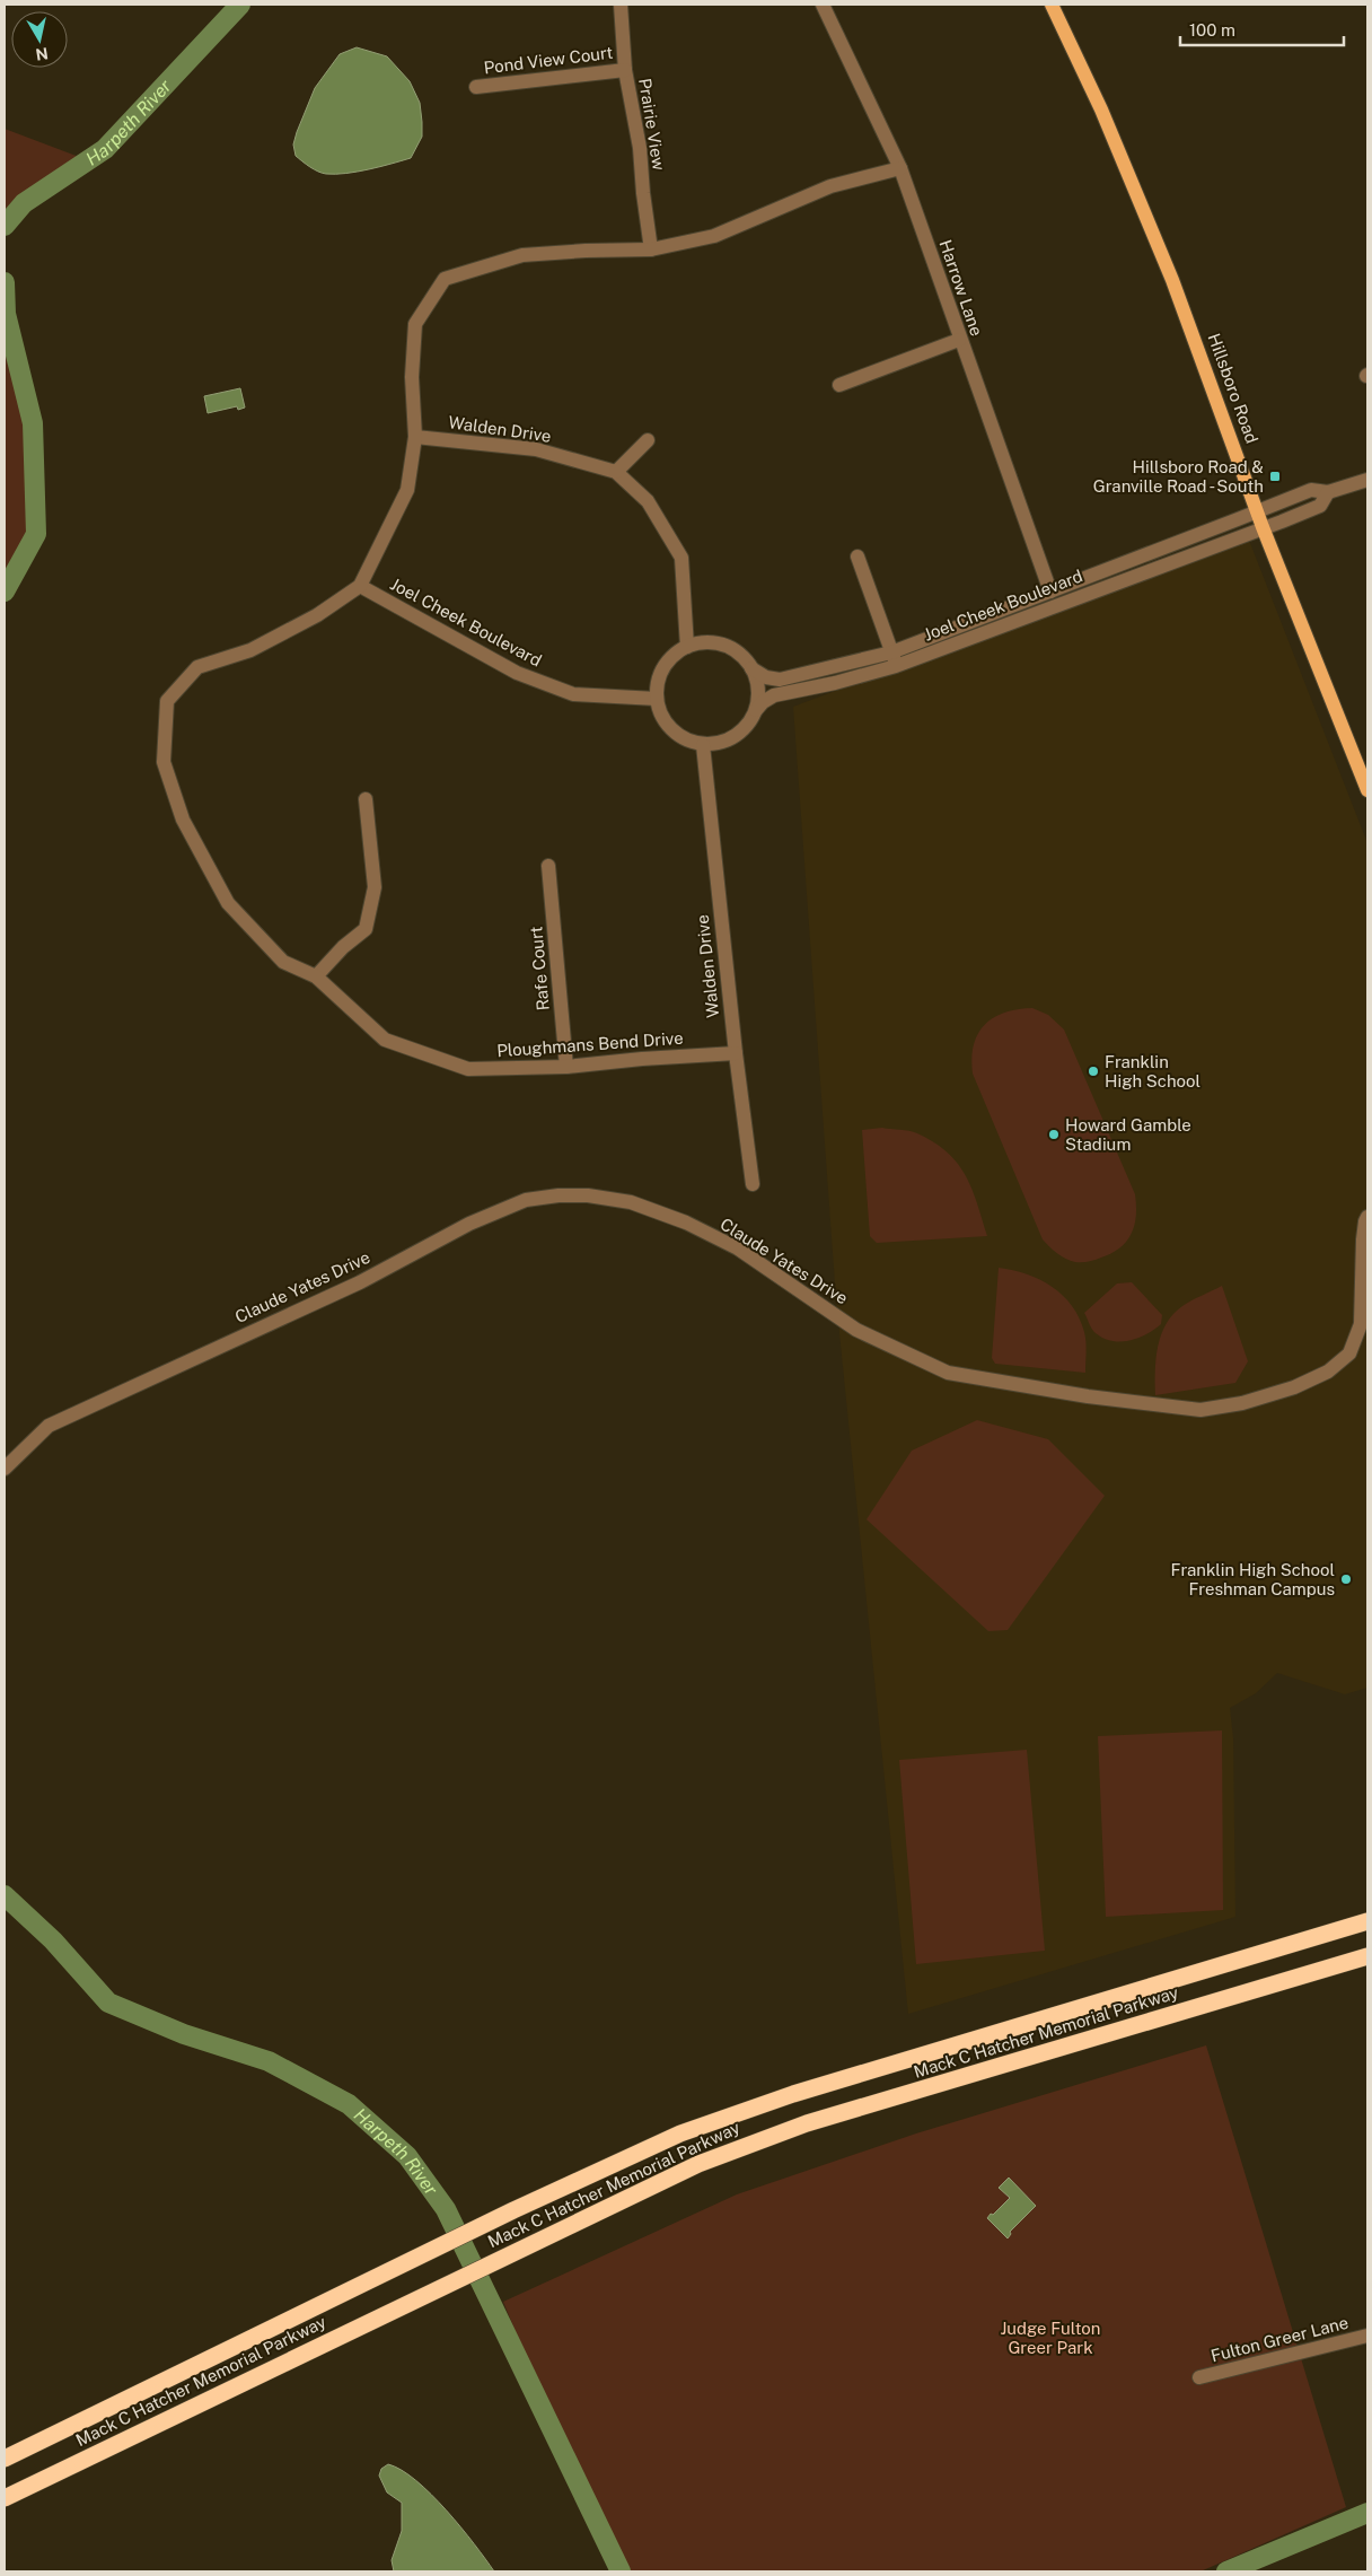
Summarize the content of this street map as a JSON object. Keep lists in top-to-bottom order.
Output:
{
  "streets": {
    "highway": ["Mack C Hatcher Memorial Parkway"],
    "main road": ["Hillsboro Road"],
    "street": [
      "Pond View Court",
      "Prairie View",
      "Harrow Lane",
      "Walden Drive",
      "Joel Cheek Boulevard",
      "Rafe Court",
      "Ploughmans Bend Drive",
      "Claude Yates Drive",
      "Fulton Greer Lane"
    ]
  },
  "crossings": [
    ["Pond View Court", "Prairie View"],
    ["Prairie View", "Ploughmans Bend Drive"],
    ["Harrow Lane", "Joel Cheek Boulevard"],
    ["Harrow Lane", "Ploughmans Bend Drive"],
    ["Hillsboro Road", "Joel Cheek Boulevard"],
    ["Walden Drive", "Joel Cheek Boulevard"],
    ["Walden Drive", "Ploughmans Bend Drive"],
    ["Joel Cheek Boulevard", "Ploughmans Bend Drive"],
    ["Rafe Court", "Ploughmans Bend Drive"]
  ],
  "water": ["Harpeth River"],
  "parks": ["Judge Fulton Greer Park"],
  "places": {
    "transit": ["Hillsboro Road & Granville Road - South"],
    "other": ["Franklin High School", "Howard Gamble Stadium", "Franklin High School Freshman Campus"]
  },
  "scale_bar": "100 m",
  "north": "bottom"
}
